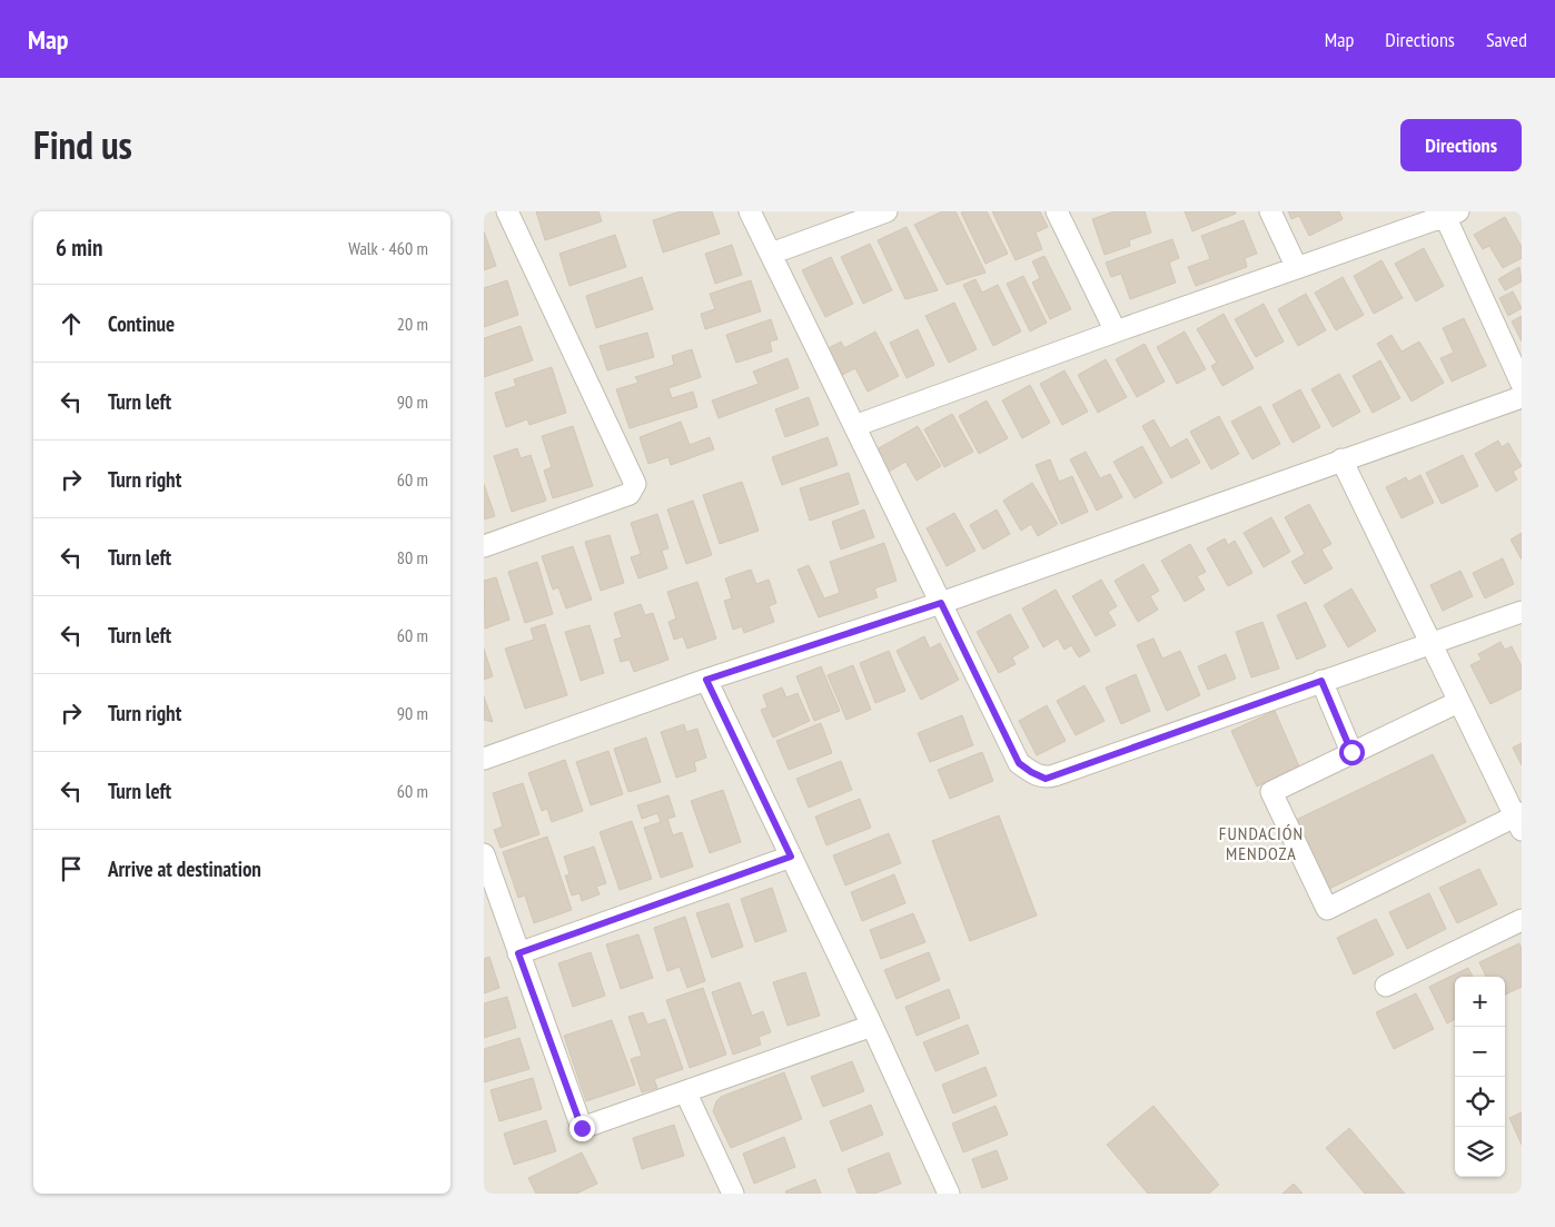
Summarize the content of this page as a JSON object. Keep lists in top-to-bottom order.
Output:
{
  "districts": ["FUNDACIÓN MENDOZA"],
  "page": {
    "header": "Map",
    "nav": ["Map", "Directions", "Saved"],
    "title": "Find us",
    "buttons": "Directions",
    "heading": ["6 min", "Walk · 460 m"],
    "list": [
      ["Continue", "20 m"],
      ["Turn left", "90 m"],
      ["Turn right", "60 m"],
      ["Turn left", "80 m"],
      ["Turn left", "60 m"],
      ["Turn right", "90 m"],
      ["Turn left", "60 m"],
      "Arrive at destination"
    ],
    "map_buttons": ["+", "−"]
  }
}
